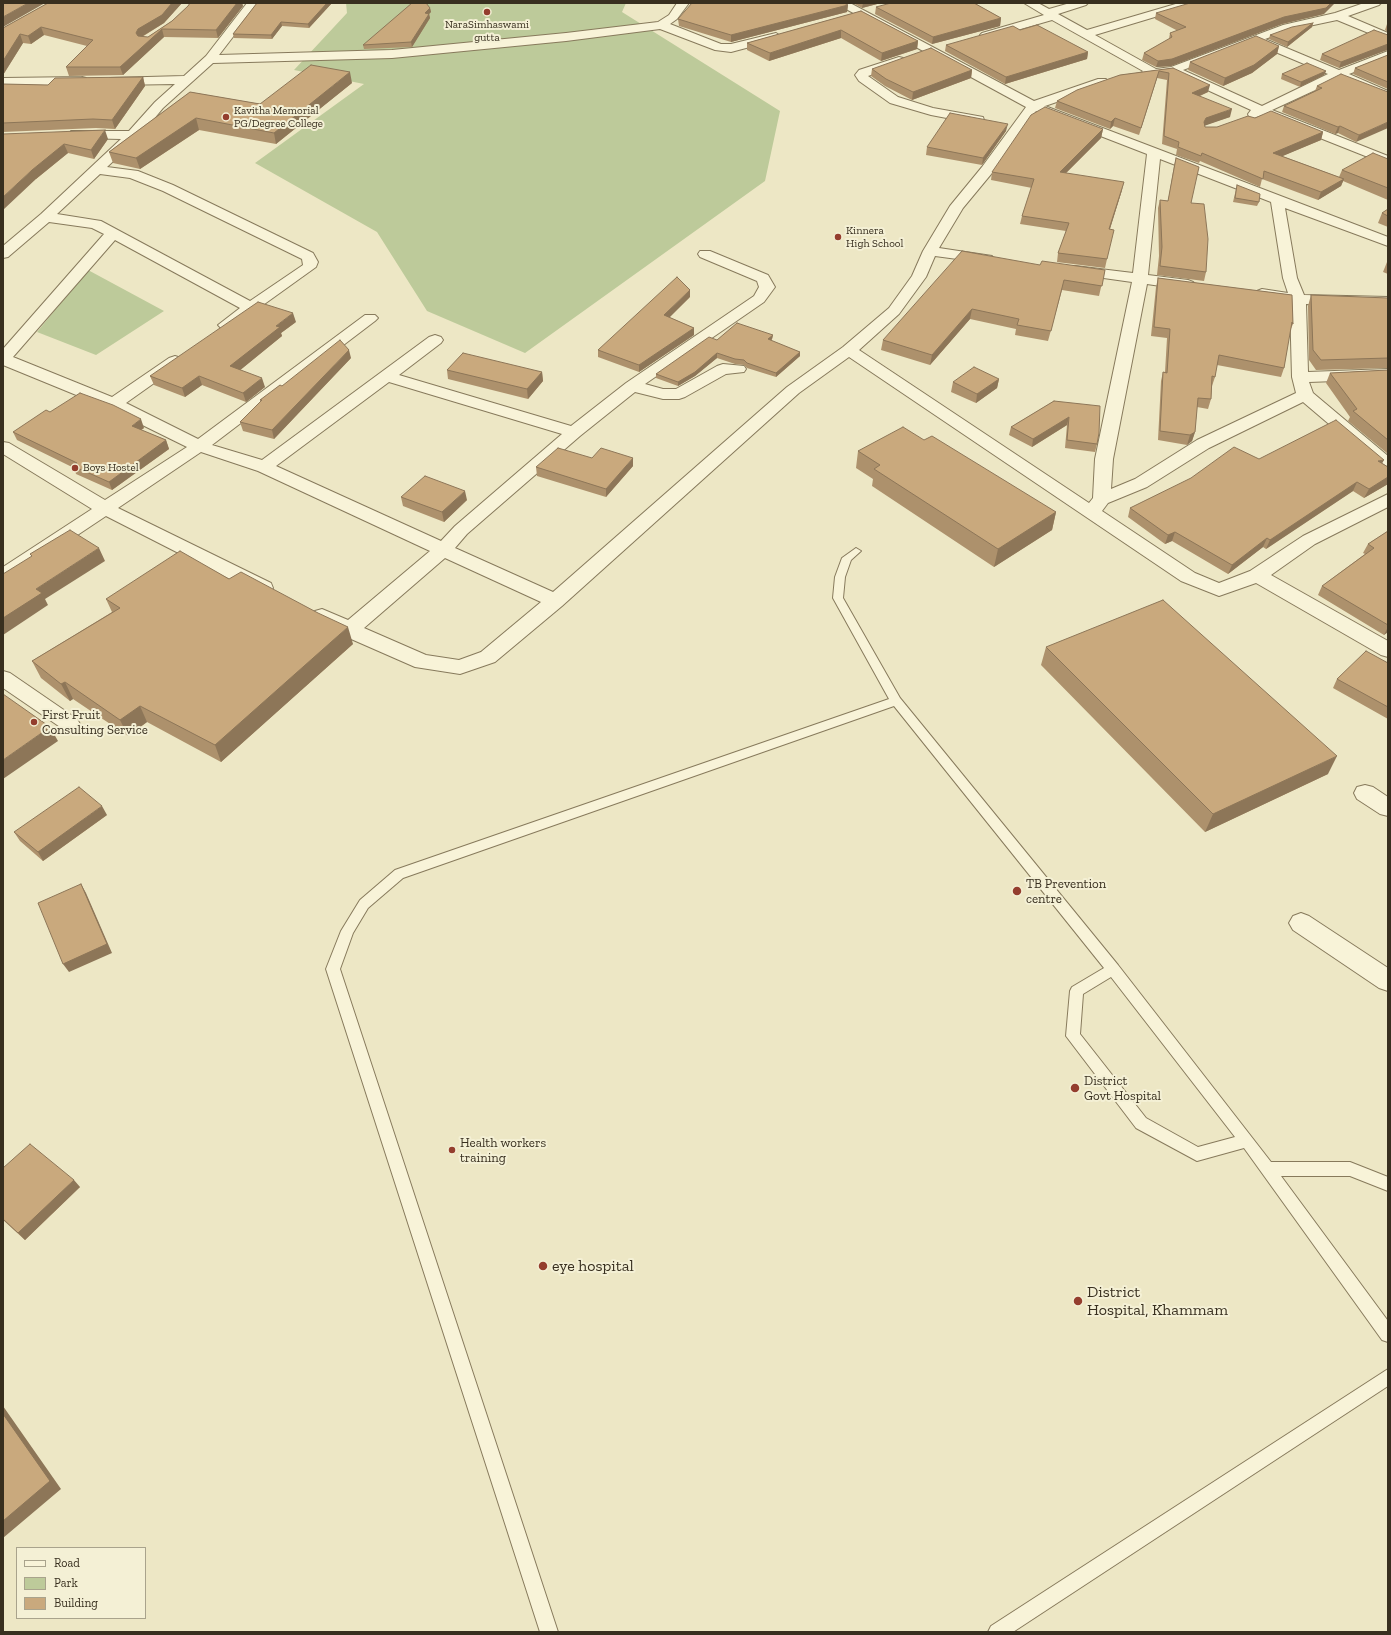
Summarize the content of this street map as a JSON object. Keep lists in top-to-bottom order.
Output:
{
  "places": [
    "NaraSimhaswami gutta",
    "Kavitha Memorial PG/Degree College",
    "Kinnera High School",
    "Boys Hostel",
    "First Fruit Consulting Service",
    "TB Prevention centre",
    "District Govt Hospital",
    "Health workers training",
    "eye hospital",
    "District Hospital, Khammam"
  ],
  "legend": ["Road", "Park", "Building"]
}
